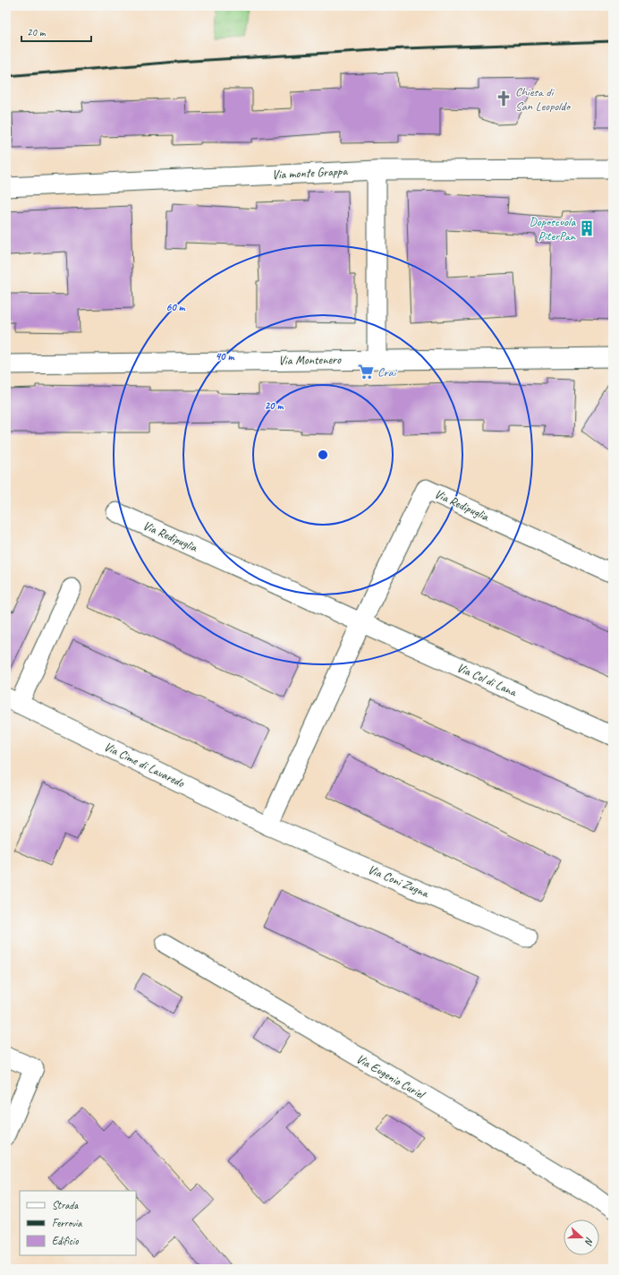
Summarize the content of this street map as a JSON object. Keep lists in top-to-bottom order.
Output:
{
  "streets": {
    "street": [
      "Via monte Grappa",
      "Via Montenero",
      "Via Redipuglia",
      "Via Col di Lana",
      "Via Cime di Lavaredo",
      "Via Coni Zugna",
      "Via Eugenio Curiel"
    ]
  },
  "crossings": [
    ["Via Redipuglia", "Via Col di Lana"],
    ["Via Redipuglia", "Via Cime di Lavaredo"],
    ["Via Redipuglia", "Via Coni Zugna"],
    ["Via Cime di Lavaredo", "Via Coni Zugna"]
  ],
  "places": {
    "church": ["Chiesa di San Leopoldo"],
    "building": ["Doposcuola PiterPan"],
    "supermarket": ["Crai"]
  },
  "legend": ["Strada", "Ferrovia", "Edificio"],
  "scale_bar": "20 m",
  "north": "right",
  "rings": ["60 m", "40 m", "20 m"]
}
